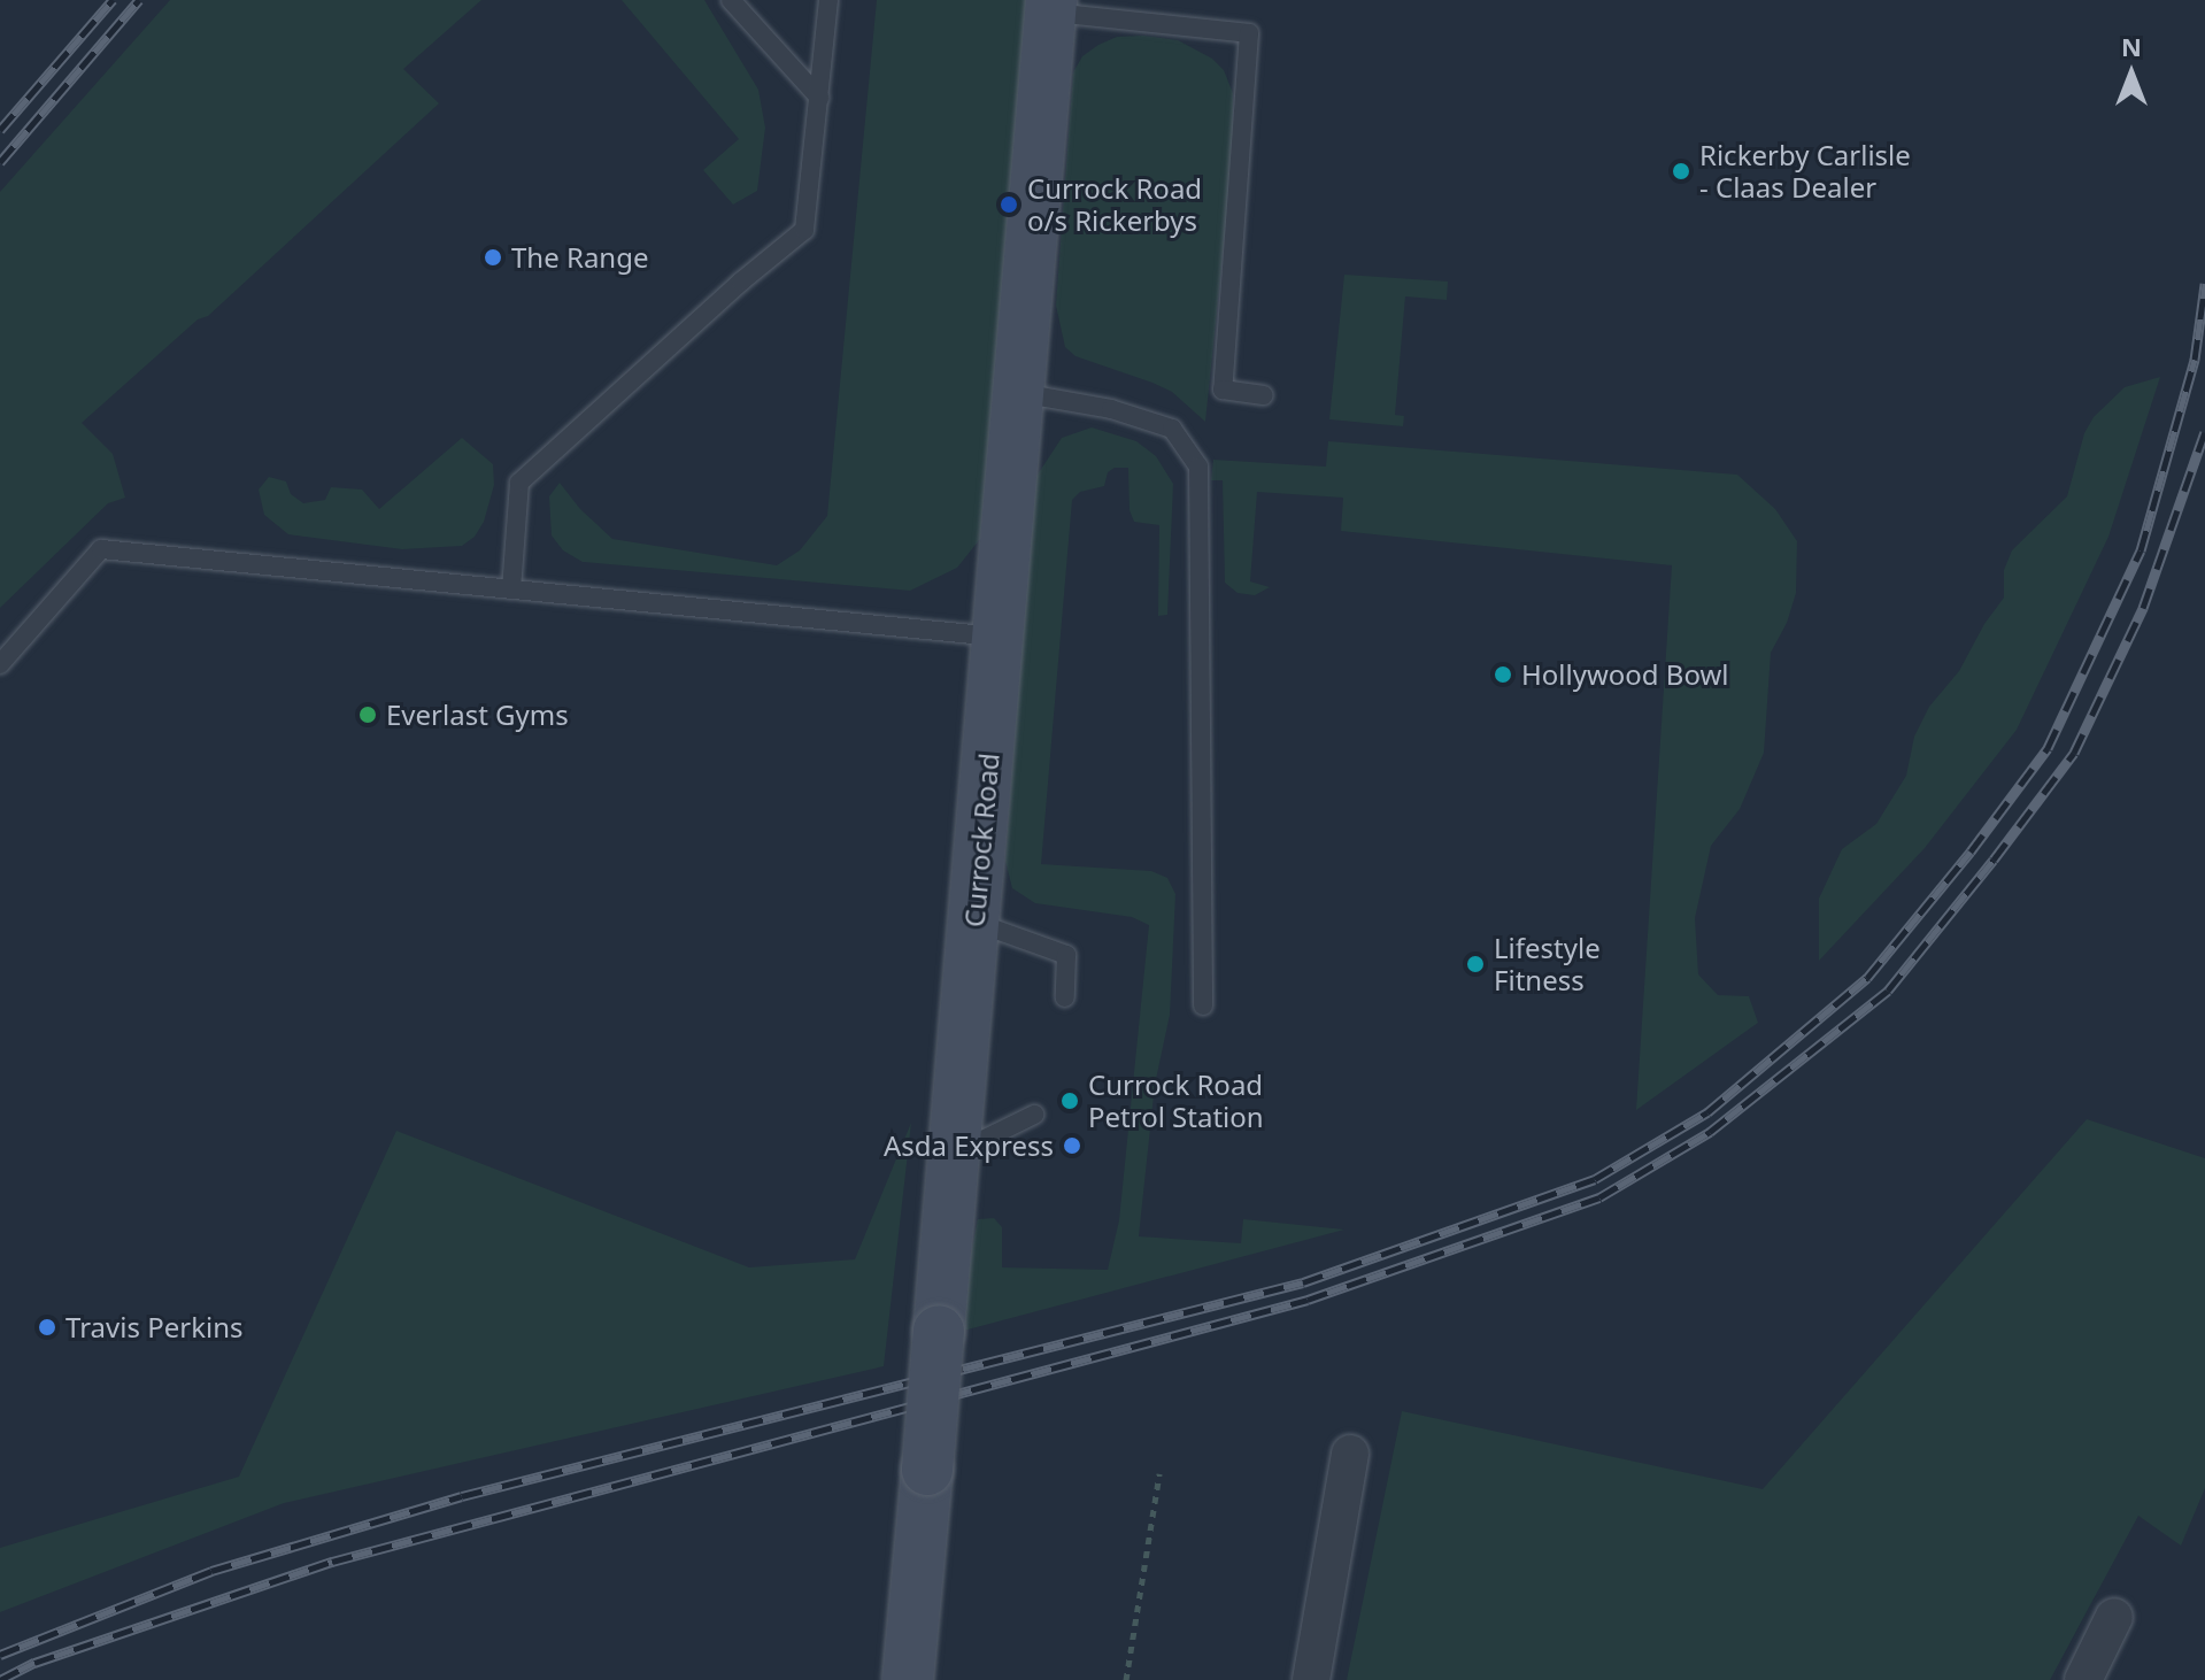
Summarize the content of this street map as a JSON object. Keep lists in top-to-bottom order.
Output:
{
  "streets": {
    "street": ["Currock Road"]
  },
  "places": [
    "Rickerby Carlisle - Claas Dealer",
    "Currock Road o/s Rickerbys",
    "The Range",
    "Hollywood Bowl",
    "Everlast Gyms",
    "Lifestyle Fitness",
    "Currock Road Petrol Station",
    "Asda Express",
    "Travis Perkins"
  ],
  "north": "top"
}
